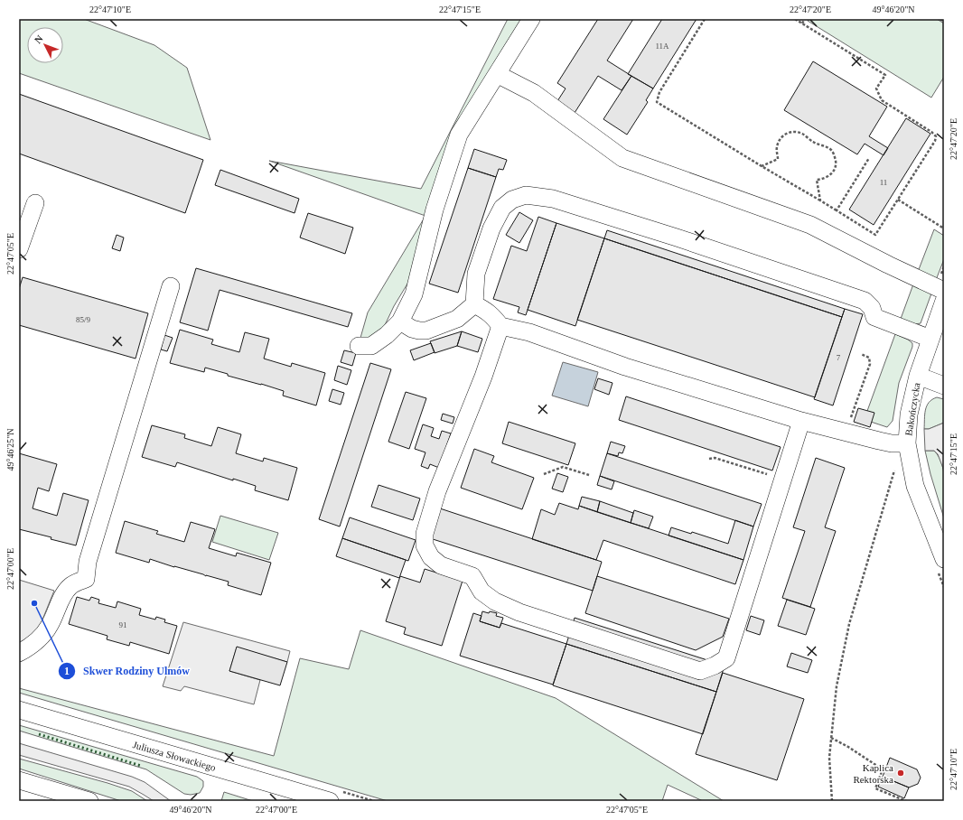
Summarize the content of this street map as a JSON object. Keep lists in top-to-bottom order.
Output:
{
  "streets": {
    "street": ["Bakończycka", "Juliusza Słowackiego"]
  },
  "places": ["Skwer Rodziny Ulmów", "Kaplica Rektorska"],
  "house_numbers": [
    "11A",
    "11",
    "85/9",
    "7",
    "91"
  ],
  "north": "top left",
  "coordinates": [
    "22°47'10\"E",
    "22°47'15\"E",
    "22°47'20\"E",
    "49°46'20\"N",
    "22°47'05\"E",
    "49°46'25\"N",
    "22°47'00\"E"
  ]
}
